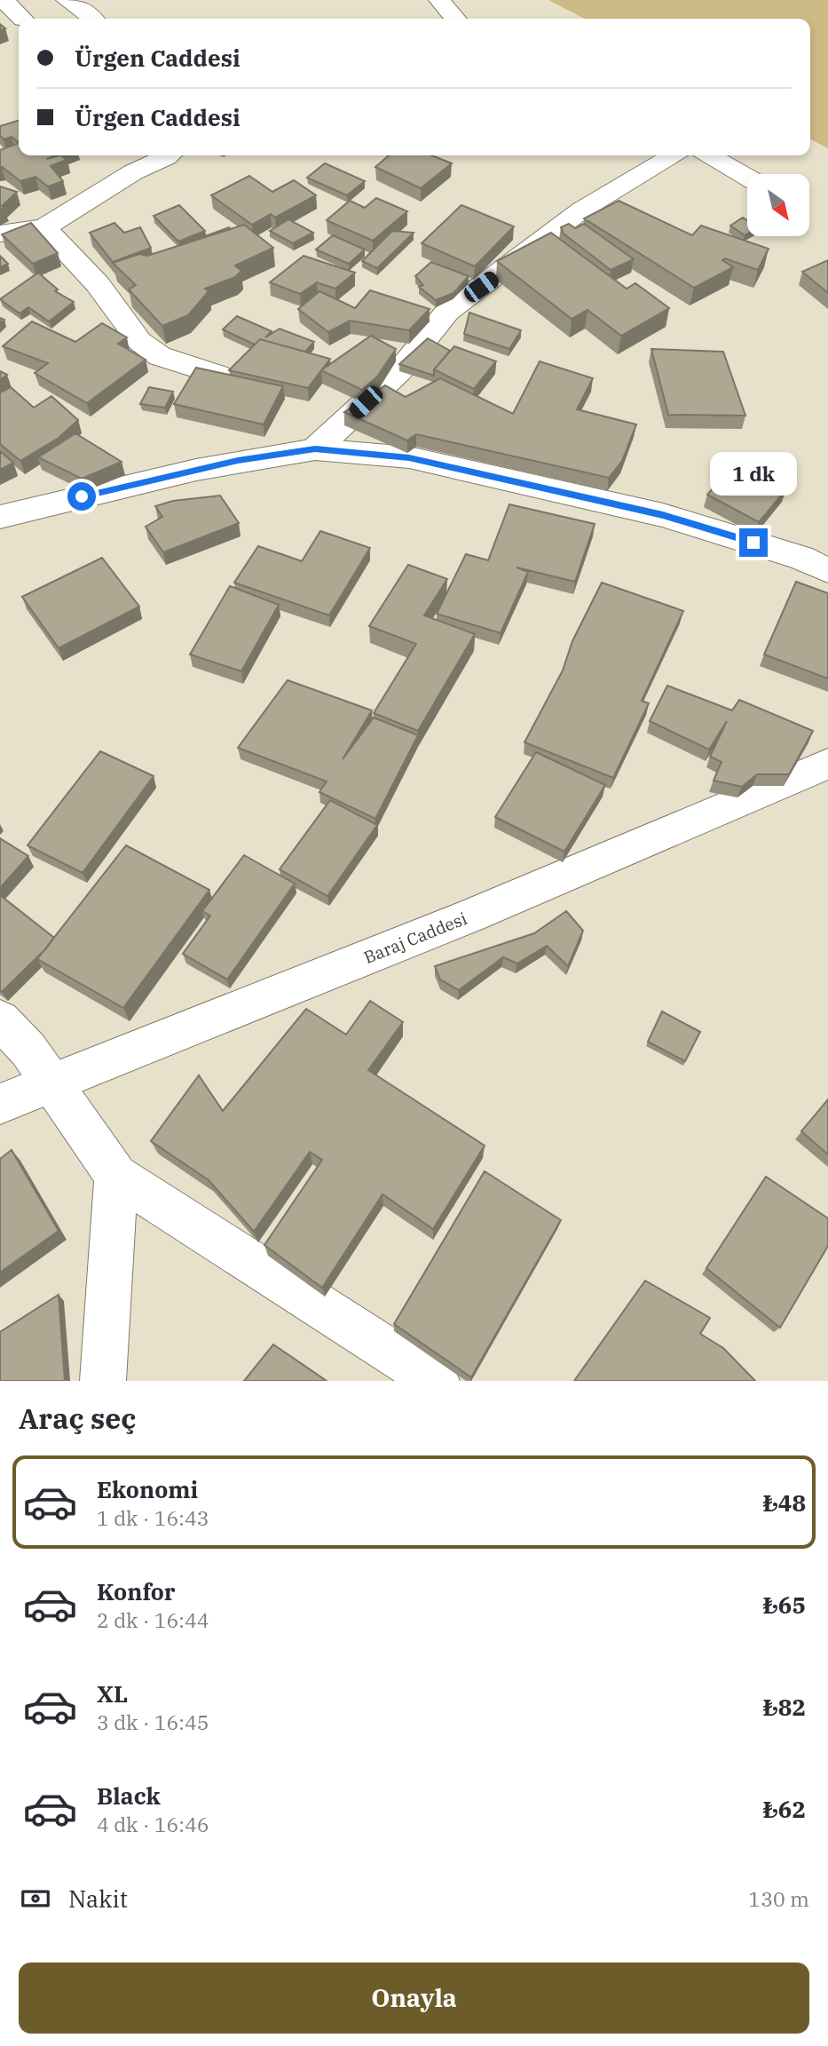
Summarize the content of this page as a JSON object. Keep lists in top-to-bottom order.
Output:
{
  "streets": {
    "street": ["Baraj Caddesi"]
  },
  "north": "bottom right",
  "page": {
    "banner": ["Ürgen Caddesi", "Ürgen Caddesi"],
    "bubble": "1 dk",
    "heading": "Araç seç",
    "list": [
      {
        "name": "Ekonomi",
        "note": "1 dk · 16:43",
        "value": "₺48"
      },
      {
        "name": "Konfor",
        "note": "2 dk · 16:44",
        "value": "₺65"
      },
      {
        "name": "XL",
        "note": "3 dk · 16:45",
        "value": "₺82"
      },
      {
        "name": "Black",
        "note": "4 dk · 16:46",
        "value": "₺62"
      }
    ],
    "pay": ["Nakit", "130 m"],
    "buttons": "Onayla"
  }
}
